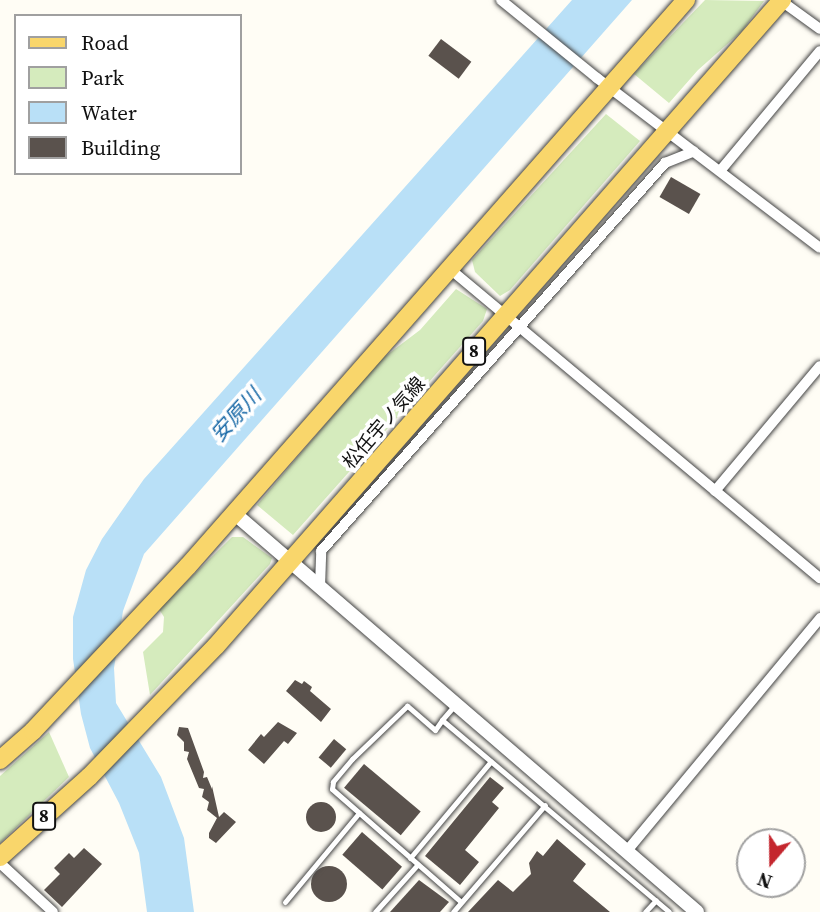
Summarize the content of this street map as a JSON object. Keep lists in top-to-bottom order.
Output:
{
  "streets": {
    "main road": ["8", "松任宇ノ気線"]
  },
  "water": ["安原川"],
  "legend": [
    "Road",
    "Park",
    "Water",
    "Building"
  ],
  "north": "bottom"
}
